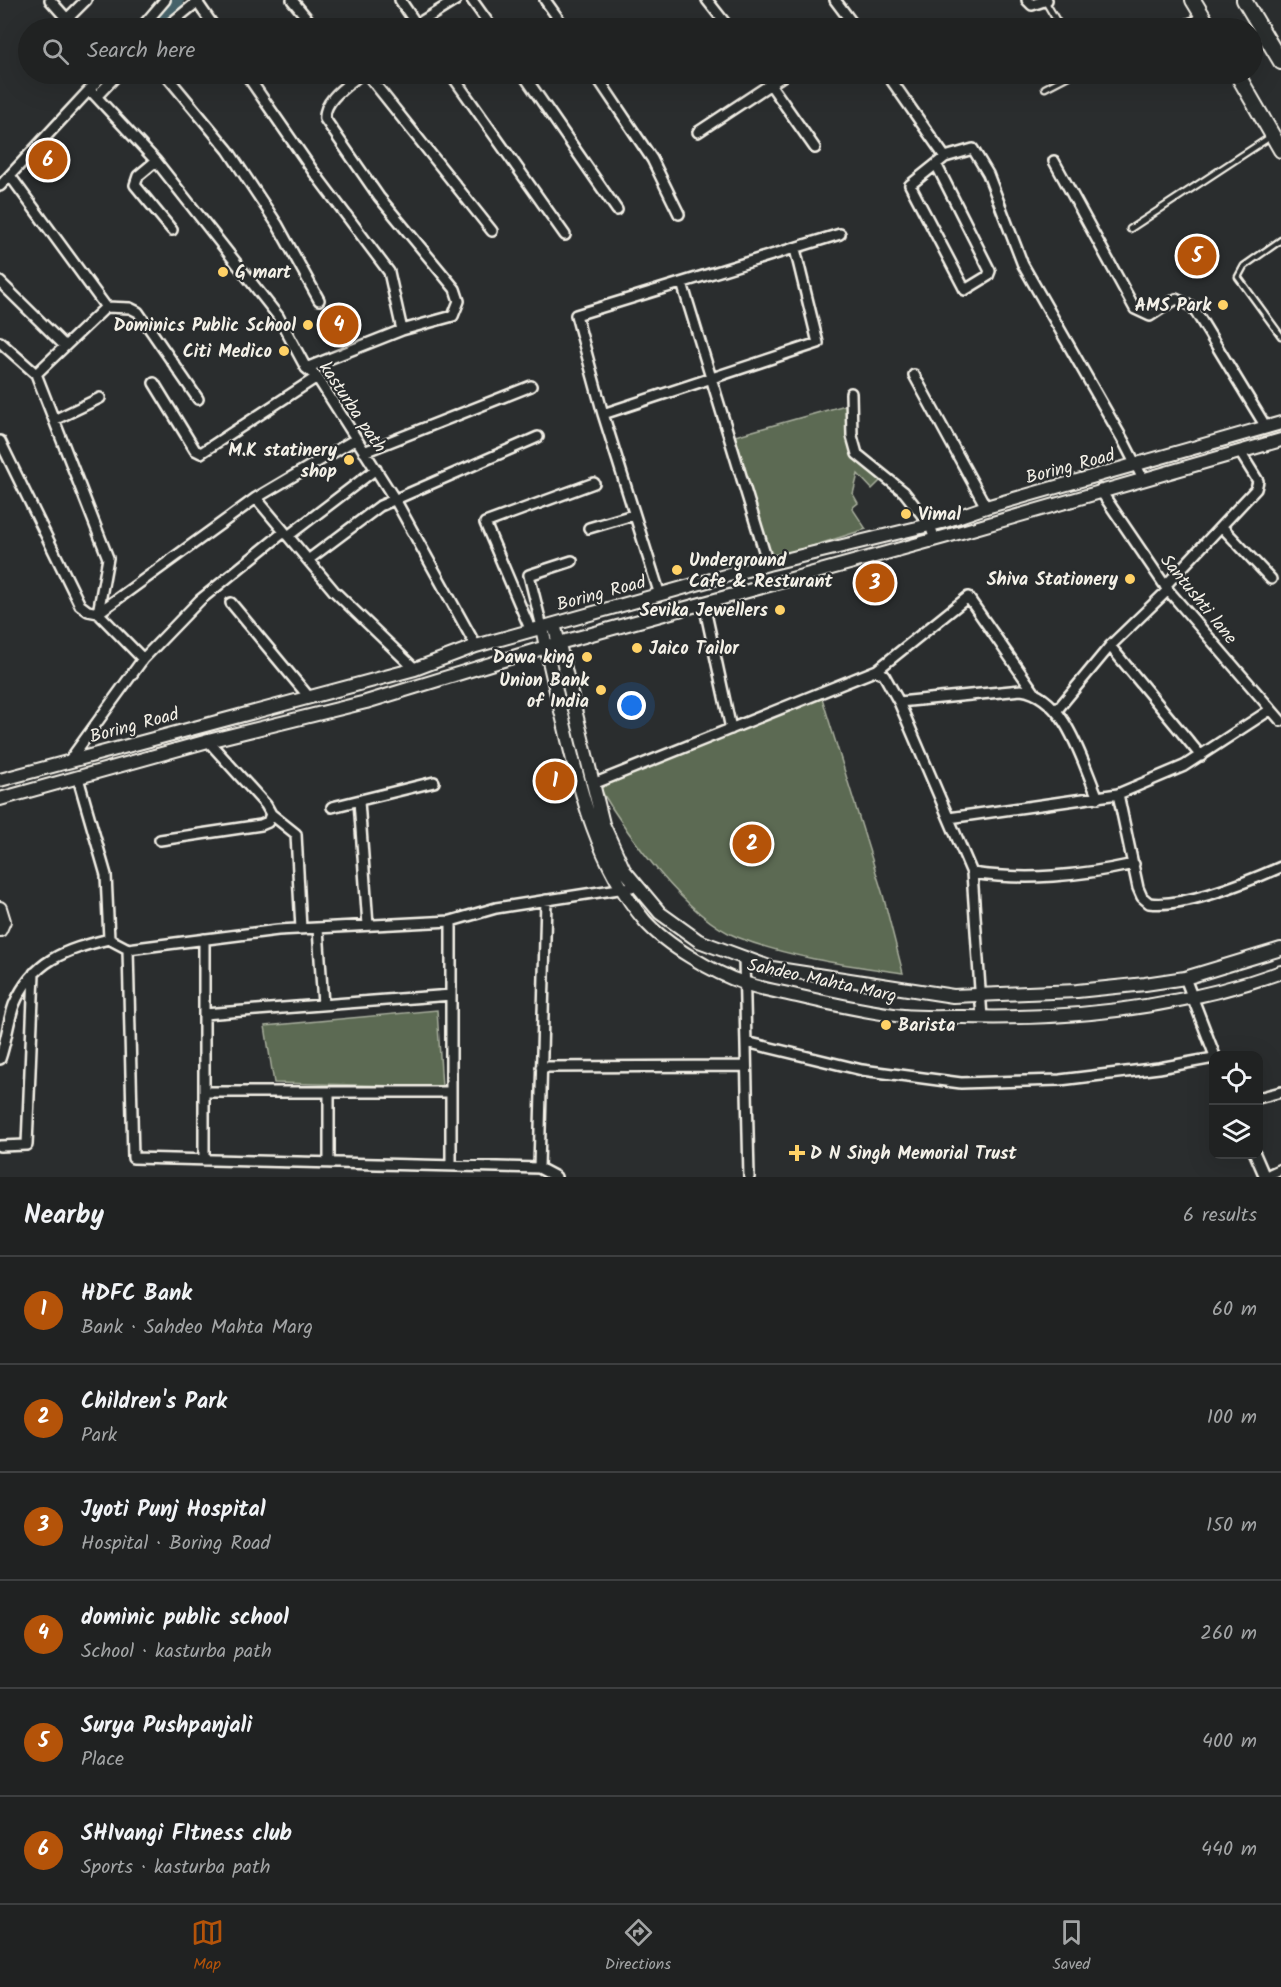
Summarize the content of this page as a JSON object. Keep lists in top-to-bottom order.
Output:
{
  "streets": {
    "street": [
      "kasturba path",
      "Boring Road",
      "Santushti lane",
      "Sahdeo Mahta Marg"
    ]
  },
  "crossings": [
    ["kasturba path", "Boring Road"],
    ["Boring Road", "Sahdeo Mahta Marg"]
  ],
  "places": {
    "other": [
      "G mart",
      "AMS Park",
      "Dominics Public School",
      "Citi Medico",
      "M.K statinery shop",
      "Vimal",
      "Underground Cafe & Resturant",
      "Shiva Stationery",
      "Sevika Jewellers",
      "Jaico Tailor",
      "Dawa king",
      "Union Bank of India",
      "Barista"
    ],
    "health": ["D N Singh Memorial Trust"]
  },
  "page": {
    "search": "Search here",
    "pins": [
      "6",
      "5",
      "4",
      "3",
      "1",
      "2"
    ],
    "heading": ["Nearby", "6 results"],
    "list": [
      {
        "mark": "1",
        "name": "HDFC Bank",
        "note": "Bank · Sahdeo Mahta Marg",
        "value": "60 m"
      },
      {
        "mark": "2",
        "name": "Children's Park",
        "note": "Park",
        "value": "100 m"
      },
      {
        "mark": "3",
        "name": "Jyoti Punj Hospital",
        "note": "Hospital · Boring Road",
        "value": "150 m"
      },
      {
        "mark": "4",
        "name": "dominic public school",
        "note": "School · kasturba path",
        "value": "260 m"
      },
      {
        "mark": "5",
        "name": "Surya Pushpanjali",
        "note": "Place",
        "value": "400 m"
      },
      {
        "mark": "6",
        "name": "SHIvangi FItness club",
        "note": "Sports · kasturba path",
        "value": "440 m"
      }
    ],
    "nav": ["Map", "Directions", "Saved"]
  }
}
